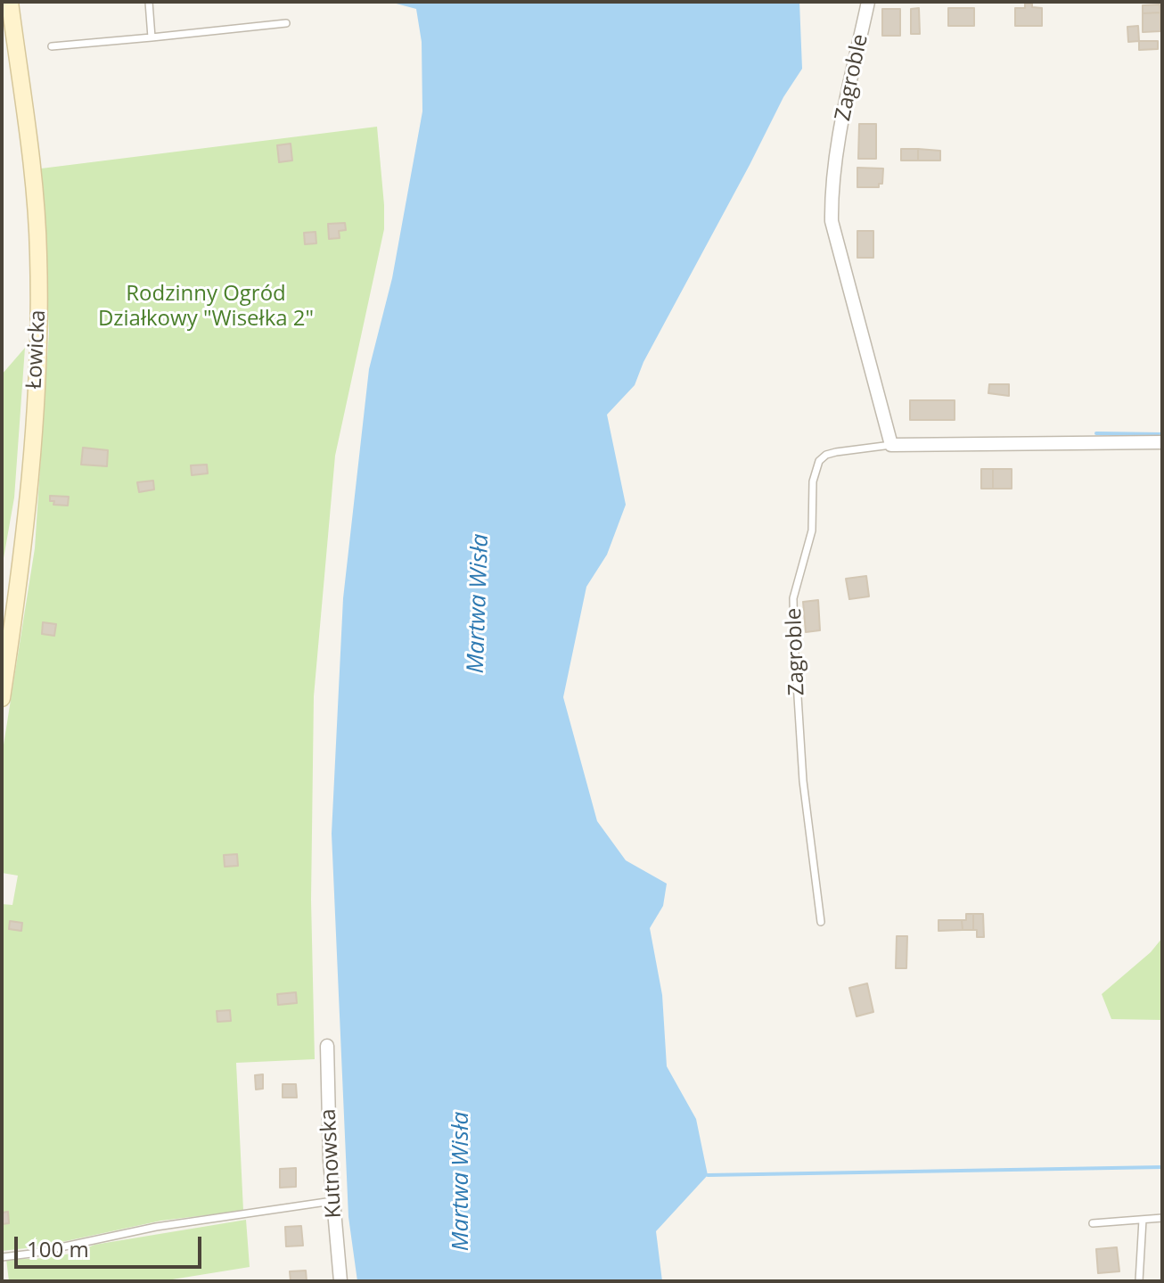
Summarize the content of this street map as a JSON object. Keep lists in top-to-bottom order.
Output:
{
  "streets": {
    "street": ["Zagroble", "Łowicka", "Kutnowska"]
  },
  "water": ["Martwa Wisła"],
  "parks": ["Rodzinny Ogród Działkowy \"Wisełka 2\""],
  "scale_bar": "100 m"
}
